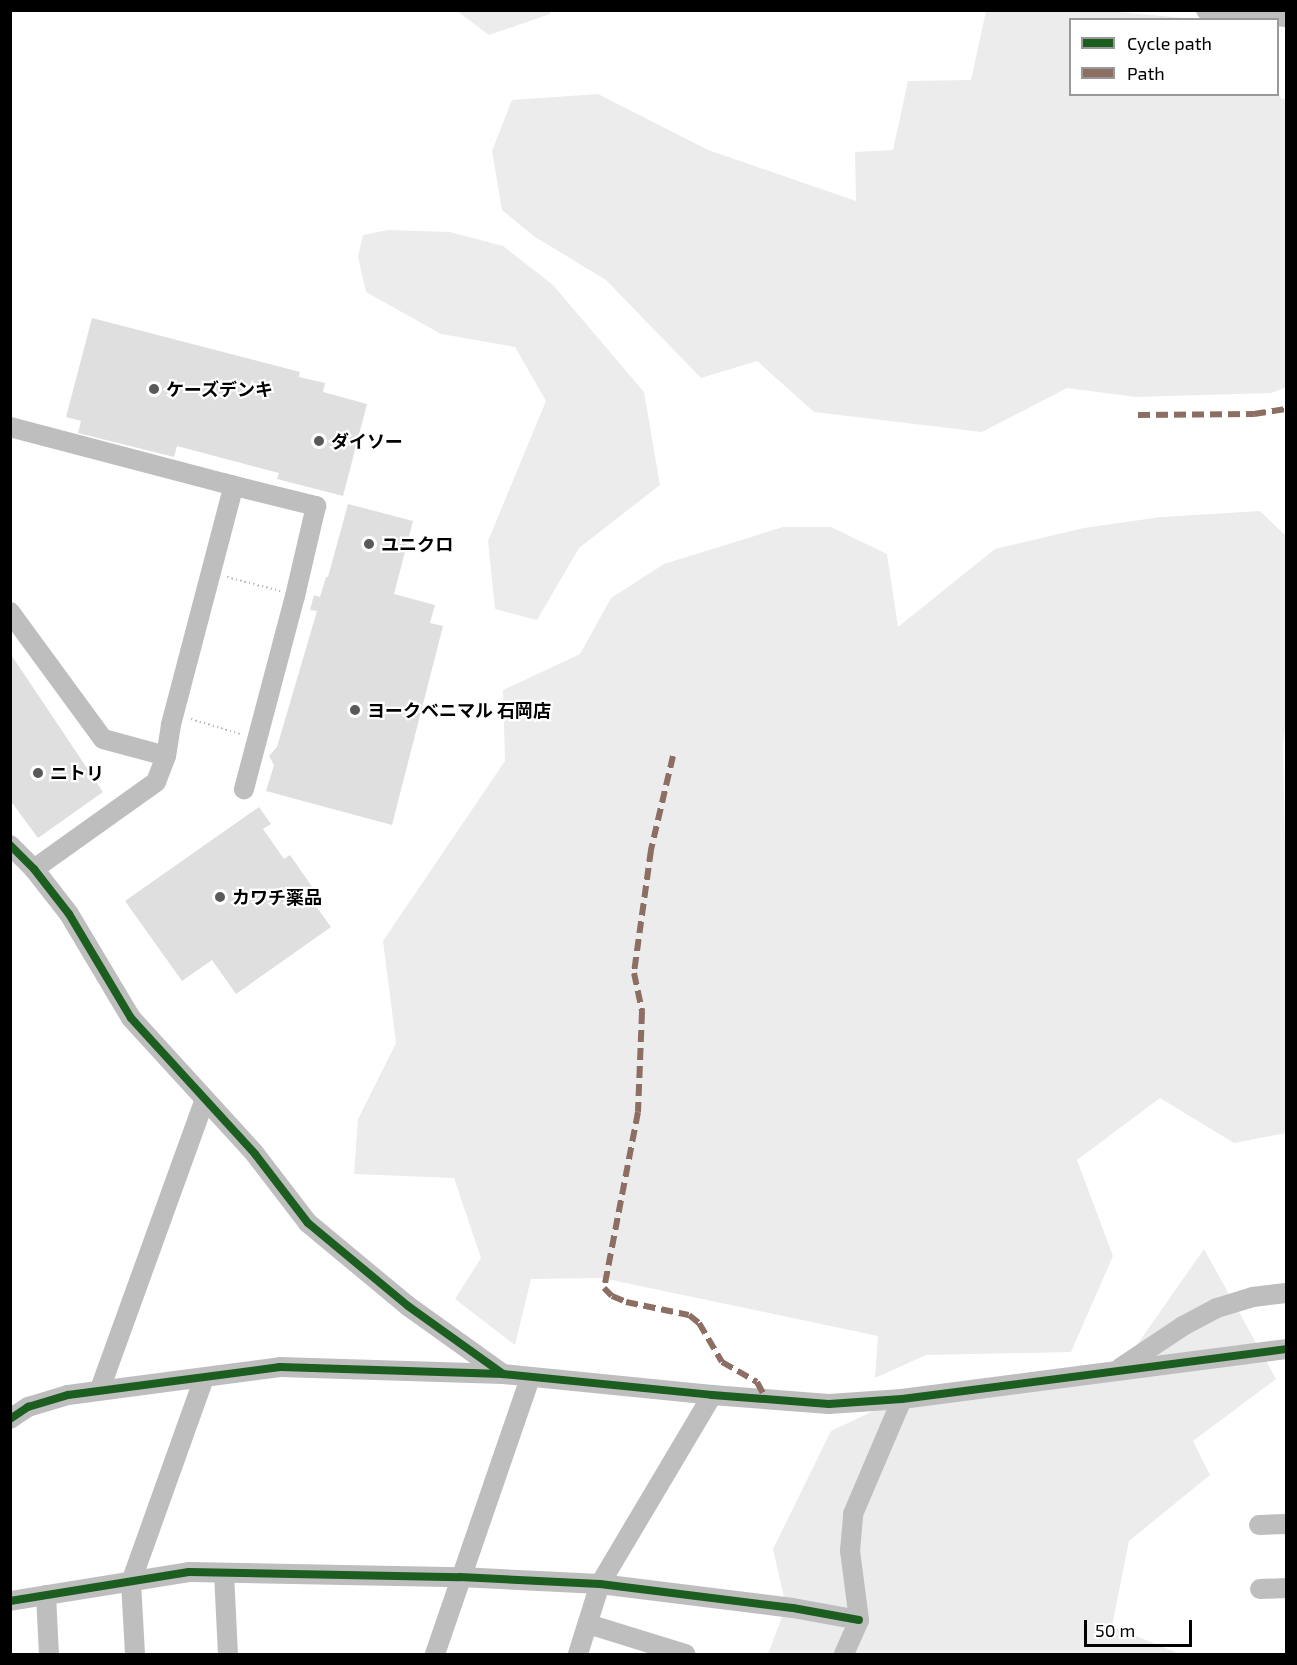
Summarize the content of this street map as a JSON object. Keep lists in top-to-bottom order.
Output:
{
  "places": [
    "ケーズデンキ",
    "ダイソー",
    "ユニクロ",
    "ヨークベニマル 石岡店",
    "ニトリ",
    "カワチ薬品"
  ],
  "legend": ["Cycle path", "Path"],
  "scale_bar": "50 m"
}
